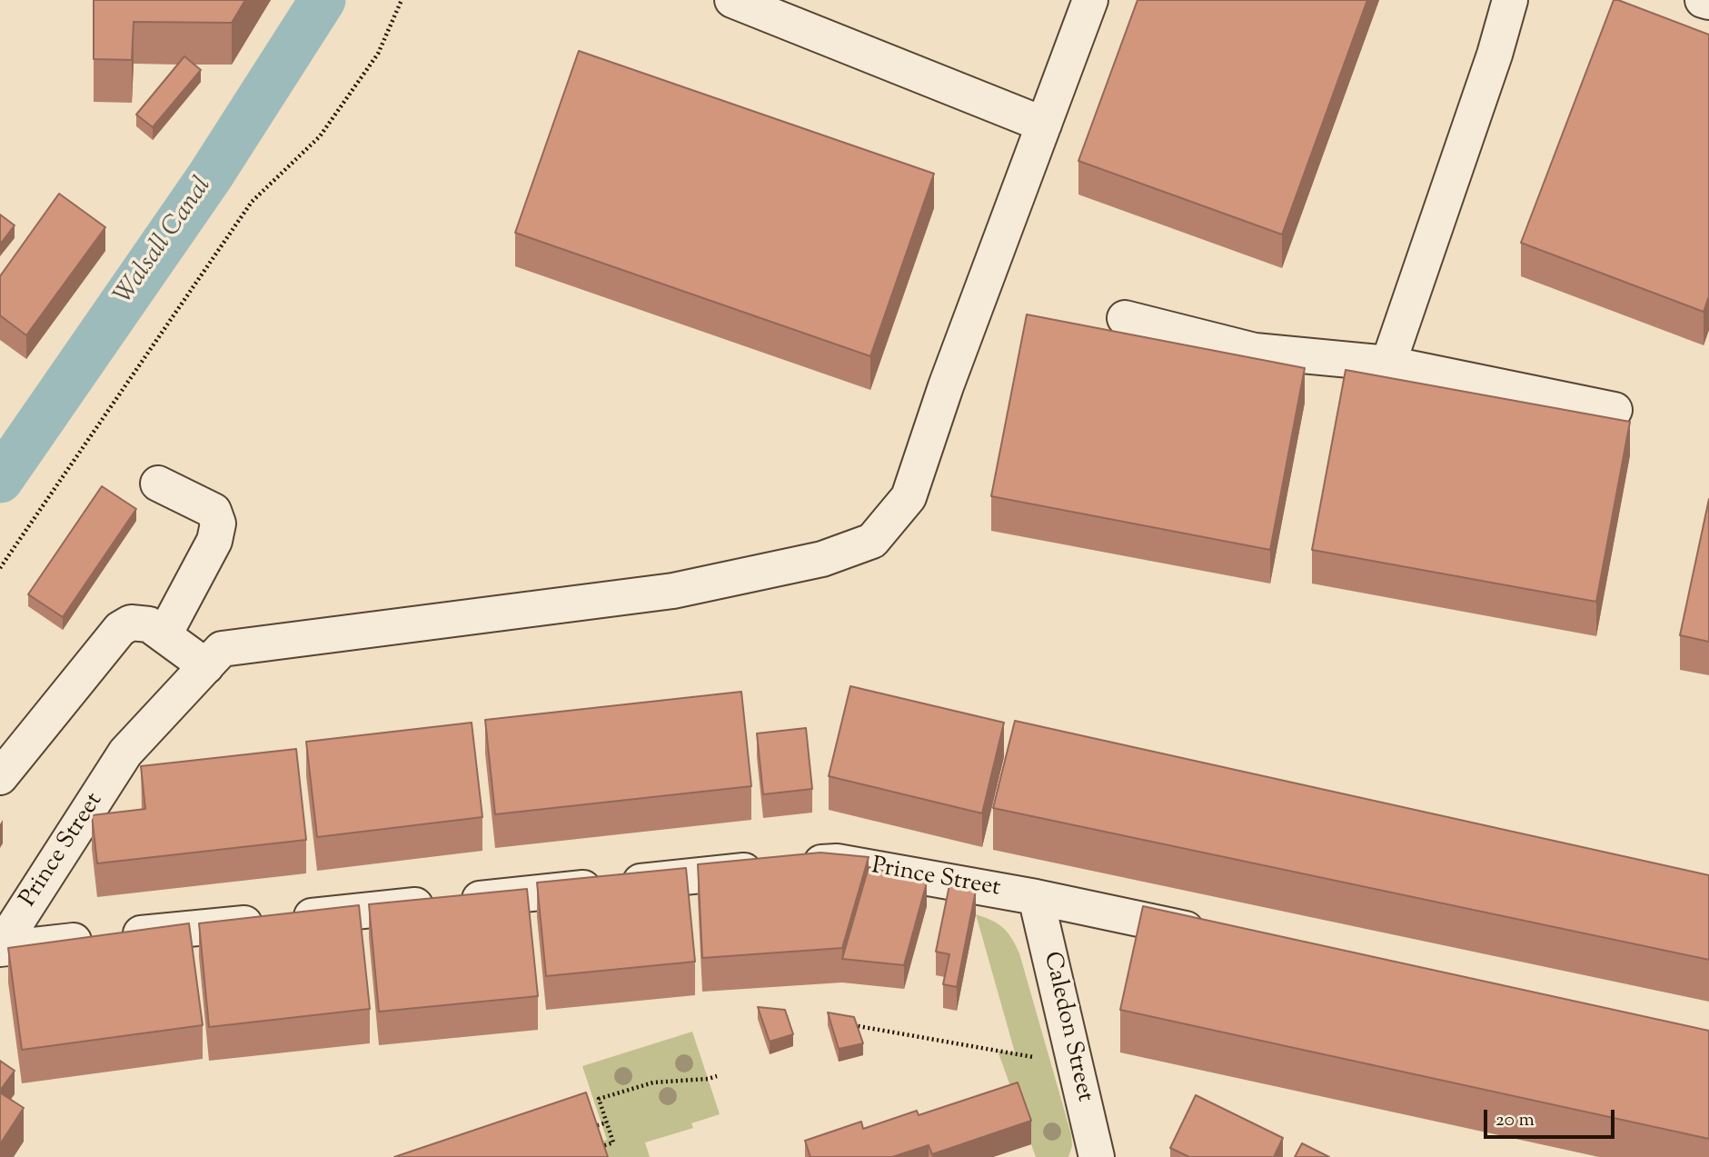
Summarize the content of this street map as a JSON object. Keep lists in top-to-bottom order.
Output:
{
  "streets": {
    "street": ["Prince Street", "Caledon Street"]
  },
  "crossings": [
    ["Prince Street", "Caledon Street"]
  ],
  "water": ["Walsall Canal"],
  "scale_bar": "20 m"
}
